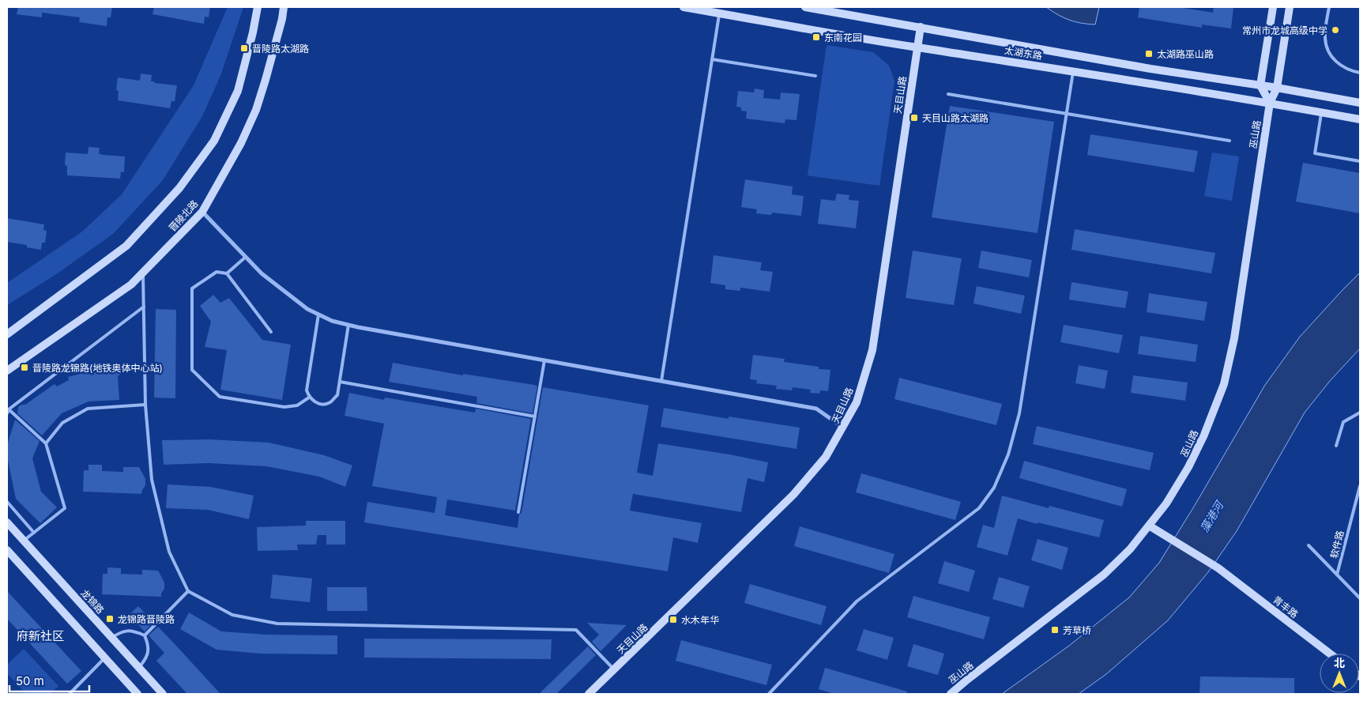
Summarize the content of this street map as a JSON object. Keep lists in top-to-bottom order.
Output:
{
  "streets": {
    "main road": [
      "太湖东路",
      "天目山路",
      "巫山路",
      "晋陵北路",
      "龙锦路",
      "青丰路"
    ],
    "lane": ["软件路"]
  },
  "crossings": [
    ["太湖东路", "天目山路"],
    ["太湖东路", "巫山路"],
    ["巫山路", "青丰路"]
  ],
  "districts": ["府新社区"],
  "water": ["藻港河"],
  "places": {
    "other": ["常州市龙城高级中学"],
    "transit": [
      "东南花园",
      "晋陵路太湖路",
      "太湖路巫山路",
      "天目山路太湖路",
      "晋陵路龙锦路(地铁奥体中心站)",
      "龙锦路晋陵路",
      "水木年华",
      "芳草桥"
    ]
  },
  "scale_bar": "50 m",
  "north": "top"
}
